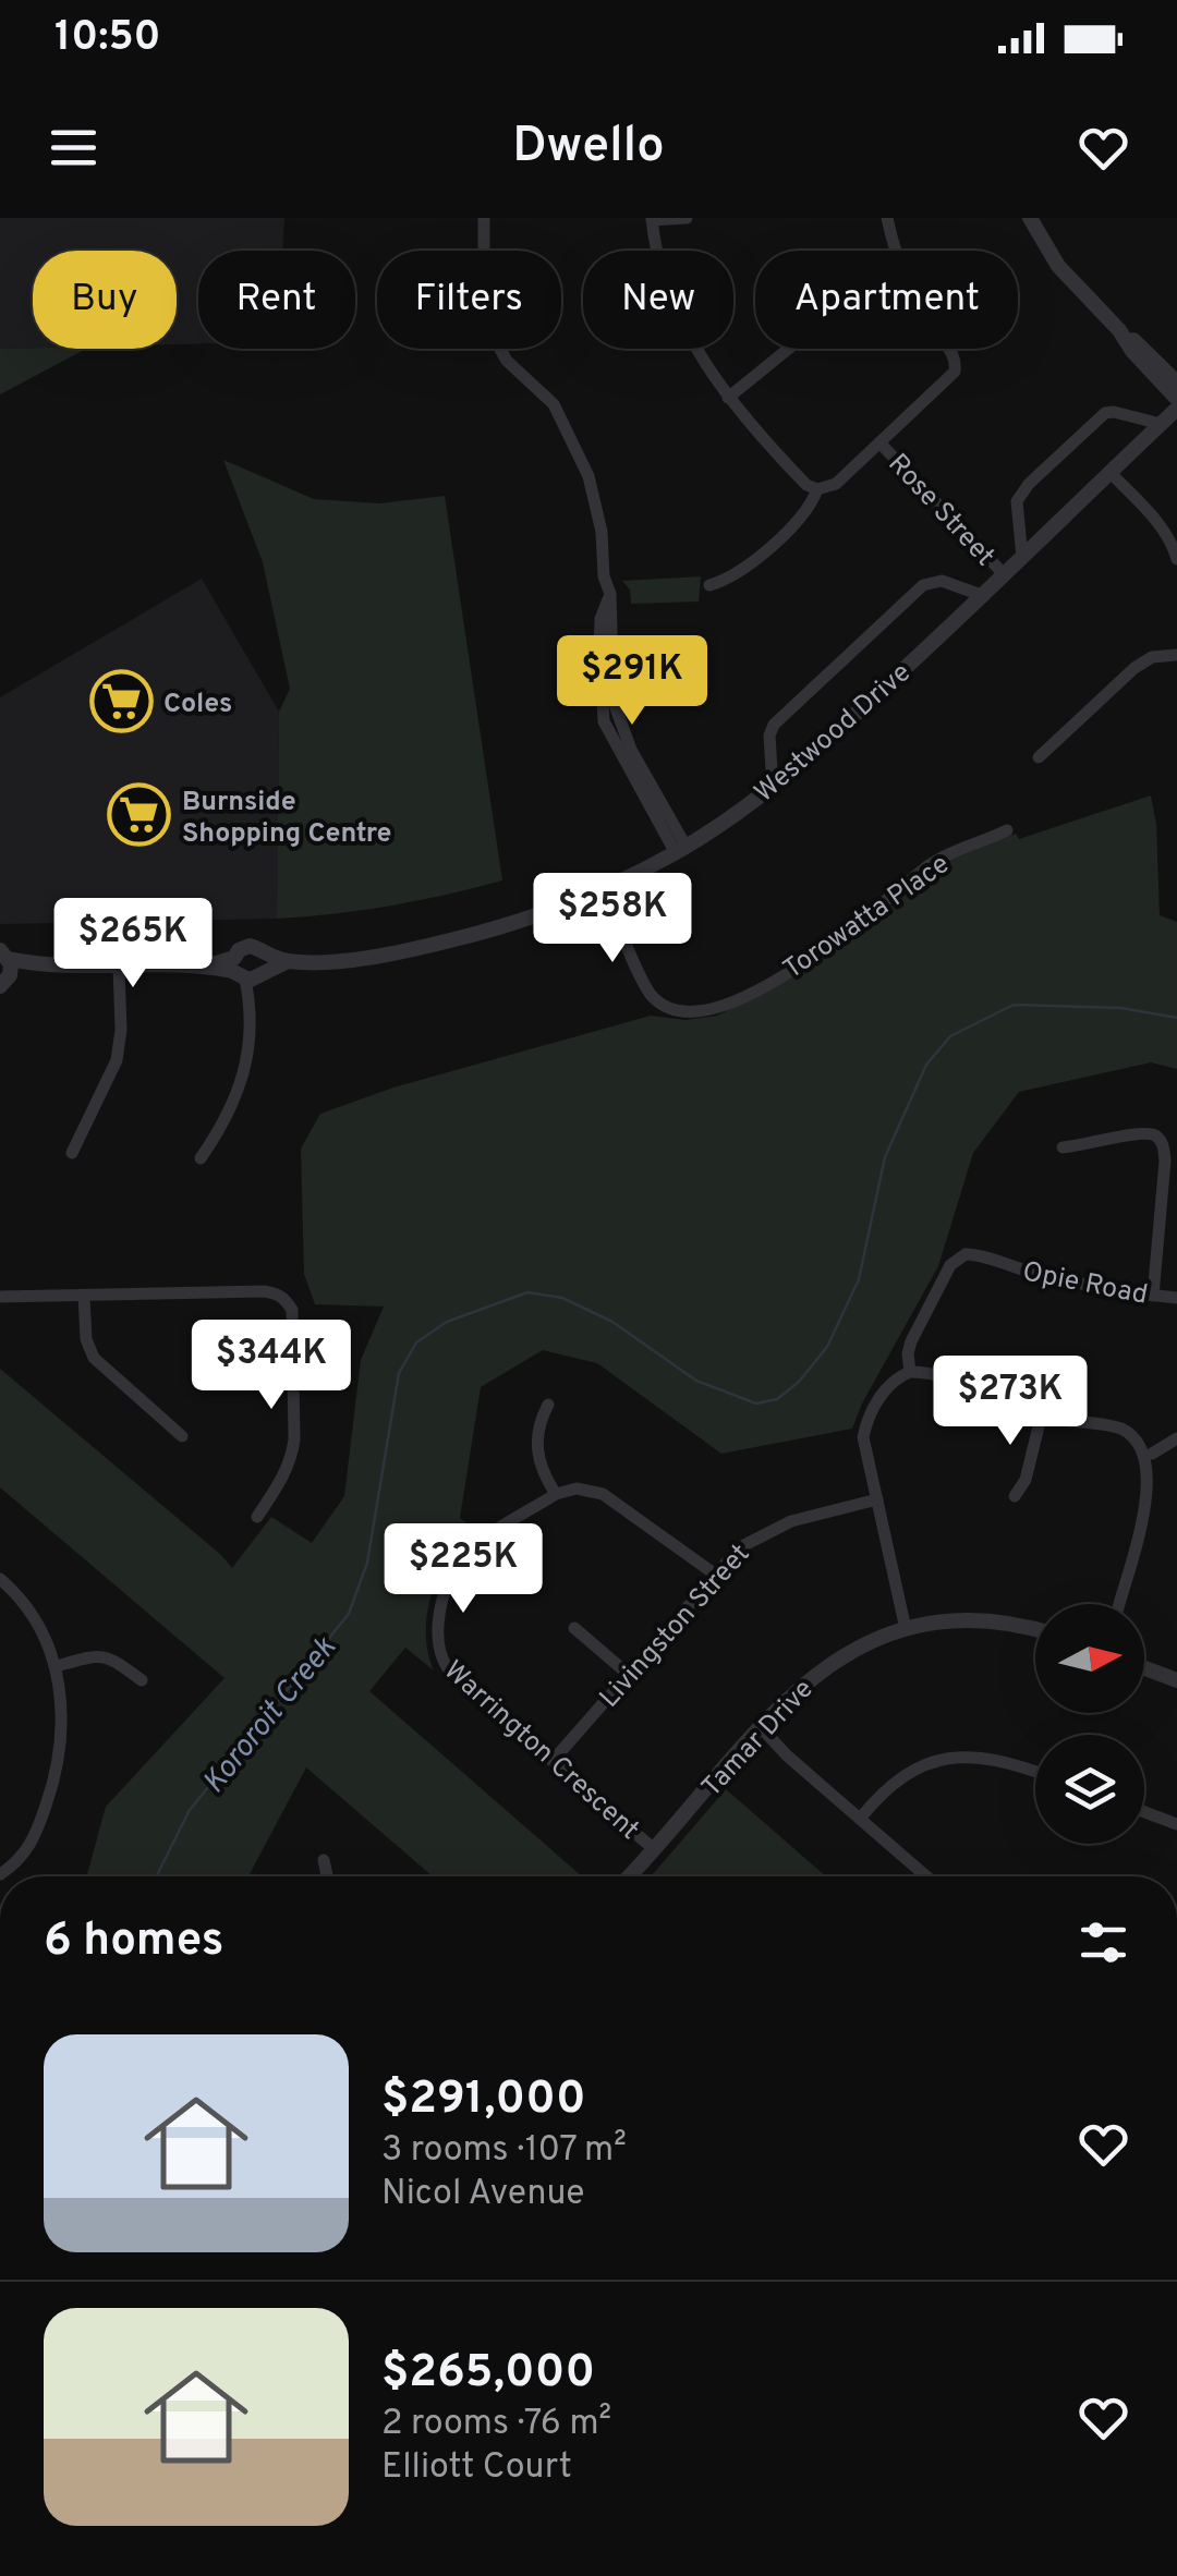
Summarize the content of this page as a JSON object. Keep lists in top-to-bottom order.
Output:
{
  "streets": {
    "street": [
      "Rose Street",
      "Westwood Drive",
      "Torowatta Place",
      "Opie Road",
      "Livingston Street",
      "Tamar Drive",
      "Warrington Crescent"
    ]
  },
  "crossings": [
    ["Rose Street", "Westwood Drive"],
    ["Westwood Drive", "Torowatta Place"],
    ["Livingston Street", "Warrington Crescent"],
    ["Tamar Drive", "Warrington Crescent"]
  ],
  "water": ["Kororoit Creek"],
  "places": {
    "supermarket": ["Coles", "Burnside Shopping Centre"]
  },
  "north": "right",
  "page": {
    "status": "10:50",
    "header": "Dwello",
    "chip": [
      "Buy",
      "Rent",
      "Filters",
      "New",
      "Apartment"
    ],
    "price": [
      "$291K",
      "$258K",
      "$265K",
      "$344K",
      "$273K",
      "$225K"
    ],
    "heading": "6 homes",
    "list": [
      {
        "name": "$291,000",
        "note": "3 rooms · 107 m² · Nicol Avenue"
      },
      {
        "name": "$265,000",
        "note": "2 rooms · 76 m² · Elliott Court"
      }
    ]
  }
}
